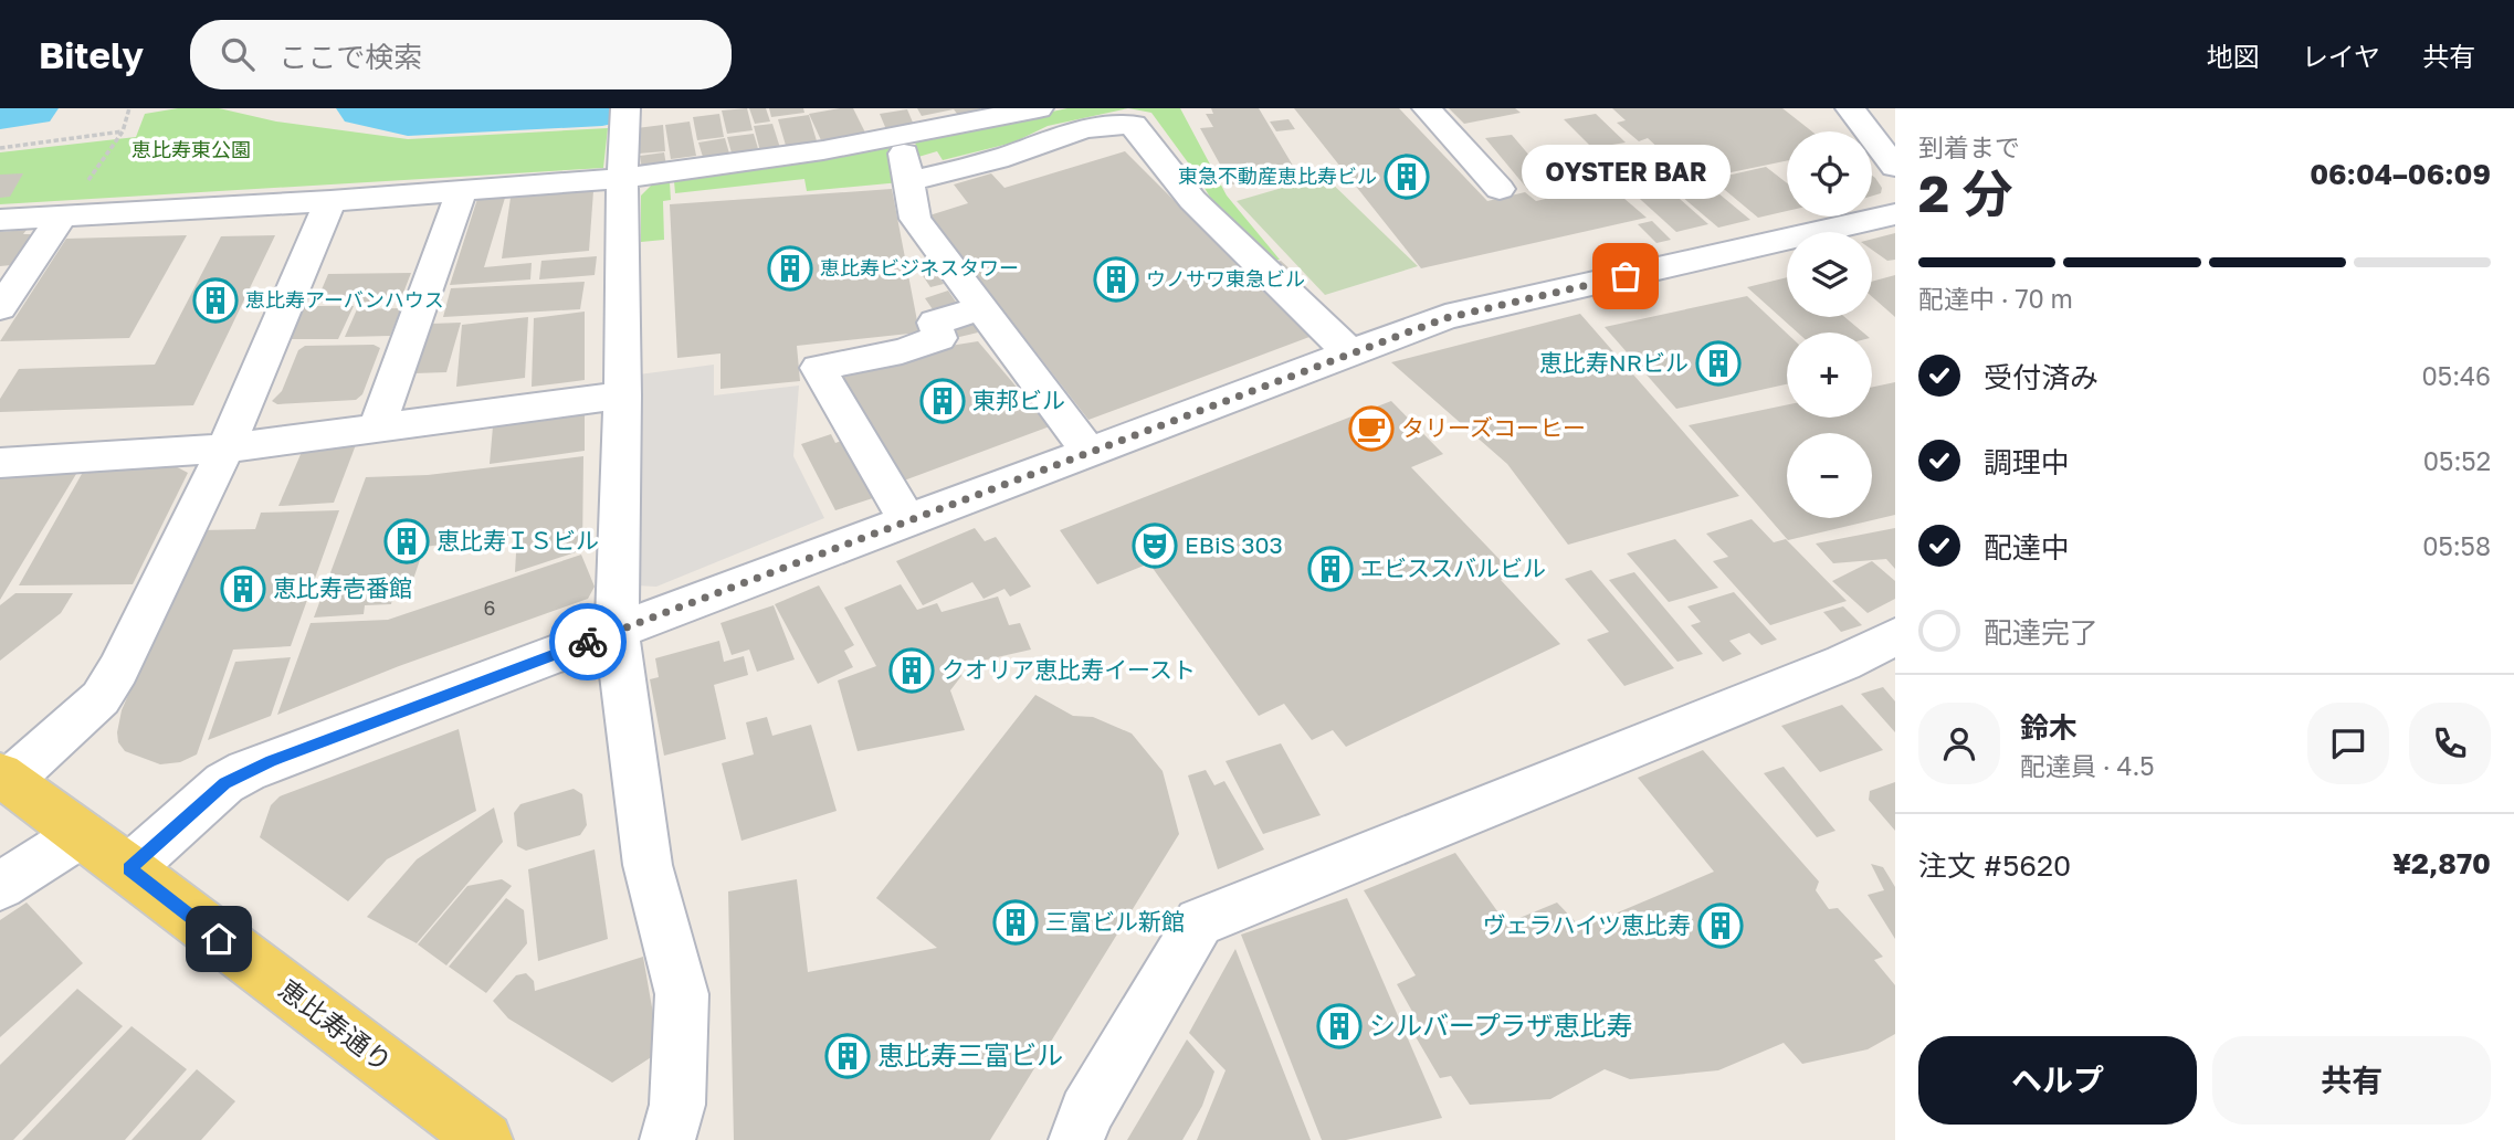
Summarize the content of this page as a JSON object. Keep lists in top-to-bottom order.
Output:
{
  "streets": {
    "main road": ["恵比寿通り"]
  },
  "parks": ["恵比寿東公園"],
  "places": {
    "building": [
      "東急不動産恵比寿ビル",
      "恵比寿ビジネスタワー",
      "ウノサワ東急ビル",
      "恵比寿アーバンハウス",
      "恵比寿NRビル",
      "東邦ビル",
      "恵比寿ＩＳビル",
      "エビススバルビル",
      "恵比寿壱番館",
      "クオリア恵比寿イースト",
      "三富ビル新館",
      "ヴェラハイツ恵比寿",
      "シルバープラザ恵比寿",
      "恵比寿三富ビル"
    ],
    "other": ["OYSTER BAR"],
    "cafe": ["タリーズコーヒー"],
    "theatre": ["EBiS 303"]
  },
  "house_numbers": ["6"],
  "page": {
    "header": "Bitely",
    "search": "ここで検索",
    "nav": ["地図", "レイヤ", "共有"],
    "heading": ["2 分", "到着まで", "06:04–06:09"],
    "panel": [
      "鈴木",
      "配達員 · 4.5",
      "注文 #5620",
      "¥2,870"
    ],
    "map_buttons": ["+", "−"],
    "bubble": "OYSTER BAR",
    "bar": "配達中 · 70 m",
    "list": [
      ["受付済み", "05:46"],
      ["調理中", "05:52"],
      ["配達中", "05:58"],
      "配達完了"
    ],
    "buttons": ["ヘルプ", "共有"]
  }
}
